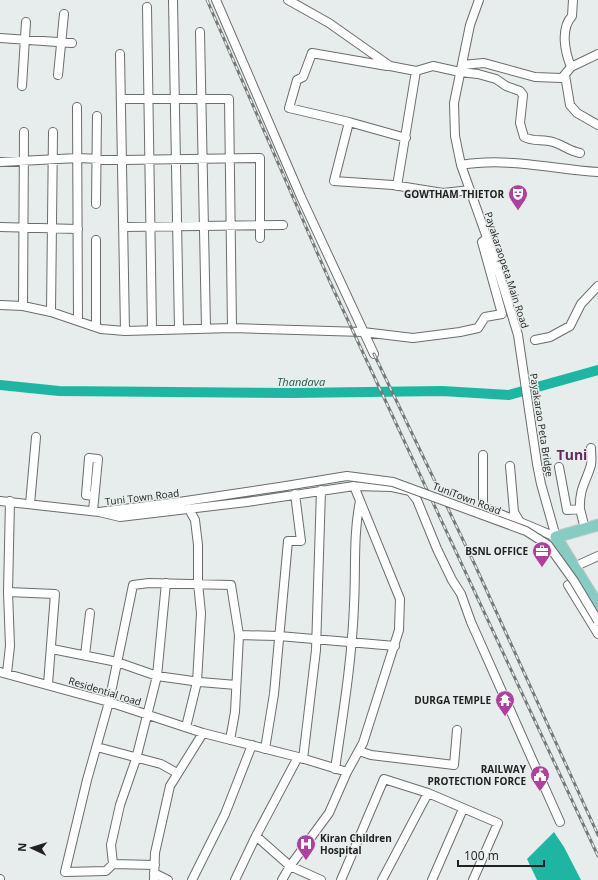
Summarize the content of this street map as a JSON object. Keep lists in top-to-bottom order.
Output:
{
  "streets": {
    "street": [
      "Payakaraopeta Main Road",
      "Payakarao Peta Bridge",
      "Tuni Town Road",
      "TuniTown Road",
      "Residential road"
    ]
  },
  "crossings": [
    ["Payakaraopeta Main Road", "Payakarao Peta Bridge"],
    ["Tuni Town Road", "TuniTown Road"]
  ],
  "districts": ["Tuni"],
  "water": ["Thandava"],
  "places": {
    "theatre": ["GOWTHAM THIETOR"],
    "office": ["BSNL OFFICE"],
    "temple": ["DURGA TEMPLE"],
    "public building": ["RAILWAY PROTECTION FORCE"],
    "hospital": ["Kiran Children Hospital"]
  },
  "scale_bar": "100 m",
  "north": "left"
}
